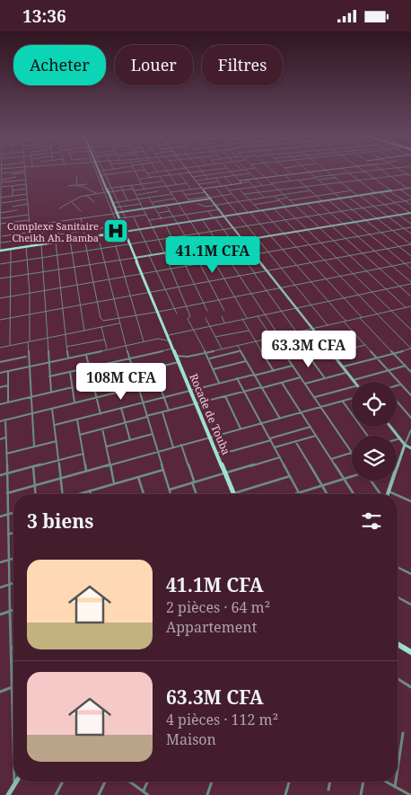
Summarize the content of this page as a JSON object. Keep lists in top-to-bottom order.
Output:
{
  "streets": {
    "main road": ["Rocade de Touba"]
  },
  "places": {
    "hospital": ["Complexe Sanitaire Cheikh Ah. Bamba"]
  },
  "page": {
    "status": "13:36",
    "chip": ["Acheter", "Louer", "Filtres"],
    "price": ["41.1M CFA", "63.3M CFA", "108M CFA"],
    "heading": "3 biens",
    "list": [
      {
        "name": "41.1M CFA",
        "note": "2 pièces · 64 m² · Appartement"
      },
      {
        "name": "63.3M CFA",
        "note": "4 pièces · 112 m² · Maison"
      }
    ]
  }
}
